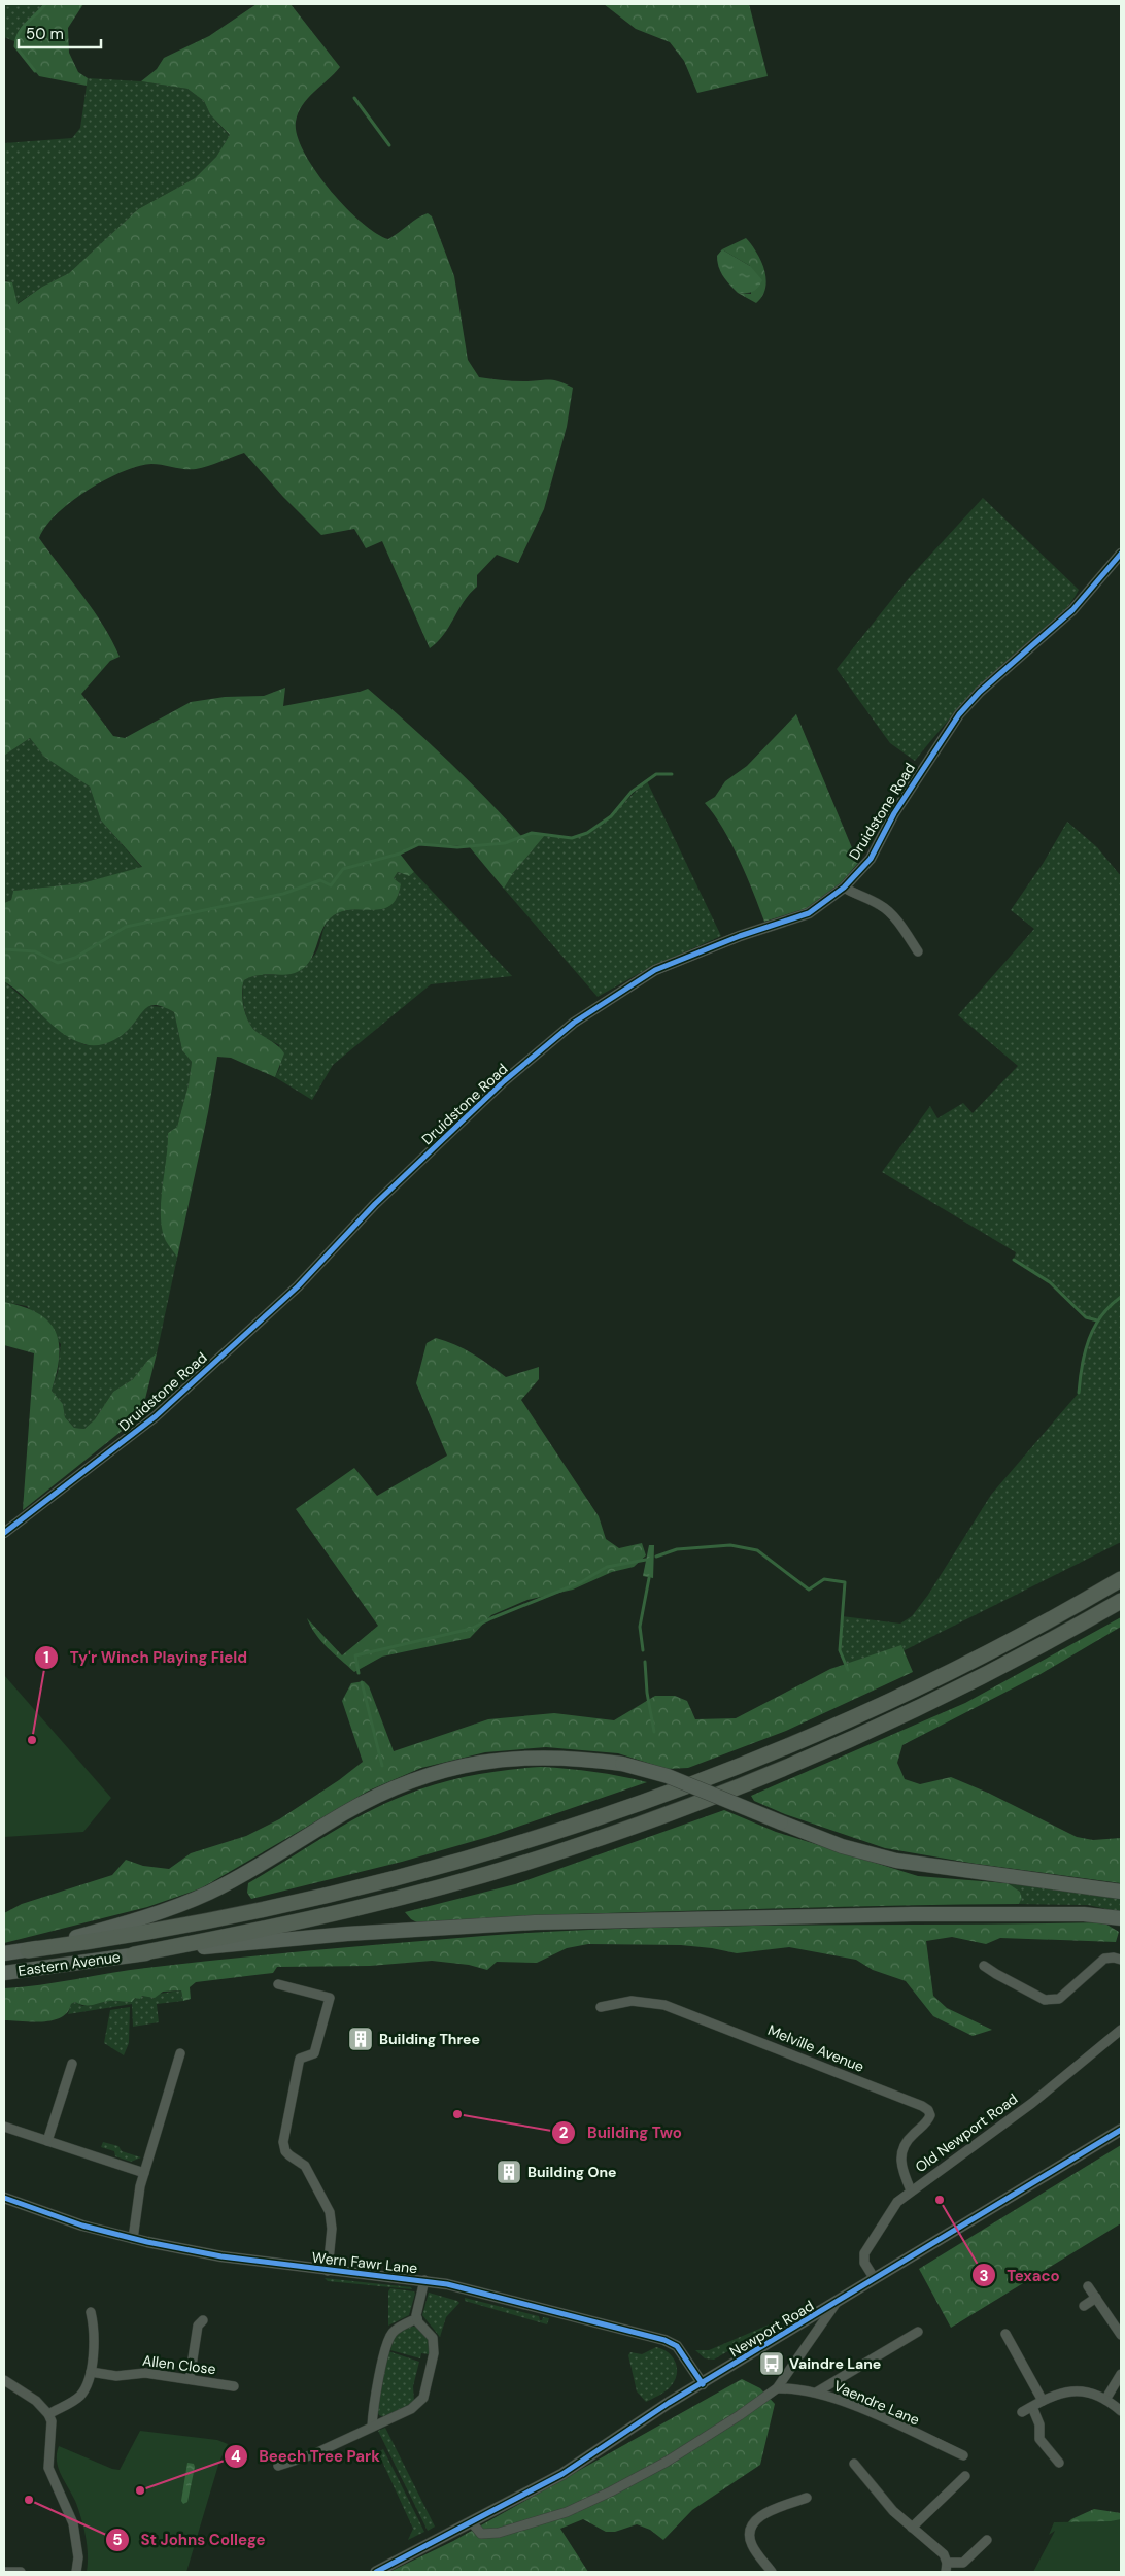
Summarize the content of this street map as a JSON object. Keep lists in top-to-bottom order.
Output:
{
  "streets": {
    "highway": ["Eastern Avenue"],
    "main road": ["Newport Road"],
    "street": [
      "Druidstone Road",
      "Melville Avenue",
      "Old Newport Road",
      "Wern Fawr Lane",
      "Allen Close",
      "Vaendre Lane"
    ]
  },
  "crossings": [
    ["Melville Avenue", "Old Newport Road"],
    ["Old Newport Road", "Newport Road"],
    ["Wern Fawr Lane", "Newport Road"],
    ["Newport Road", "Vaendre Lane"]
  ],
  "places": {
    "other": [
      "Ty'r Winch Playing Field",
      "Building Two",
      "Texaco",
      "Beech Tree Park",
      "St Johns College"
    ],
    "building": ["Building Three", "Building One"],
    "bus stop": ["Vaindre Lane"]
  },
  "scale_bar": "50 m"
}
